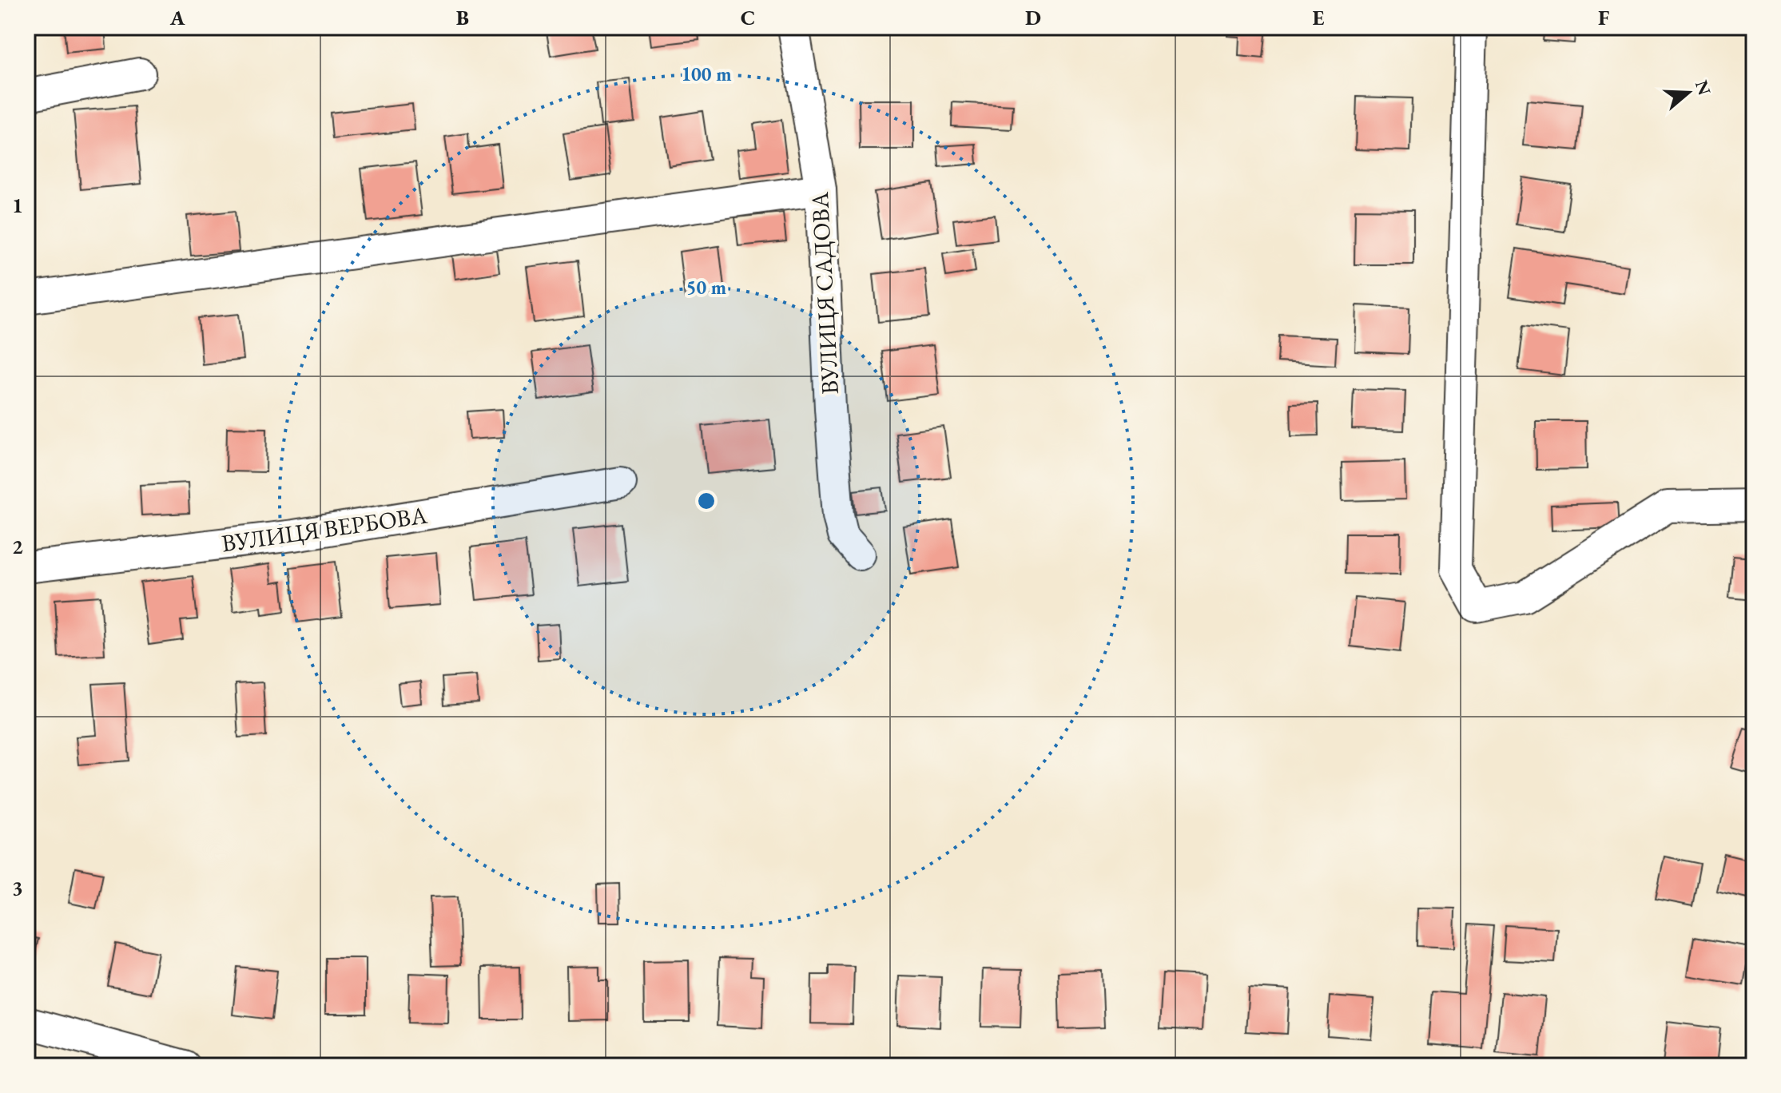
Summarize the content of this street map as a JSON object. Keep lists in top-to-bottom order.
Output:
{
  "streets": {
    "street": ["ВУЛИЦЯ САДОВА", "ВУЛИЦЯ ВЕРБОВА"]
  },
  "north": "right",
  "grid": {
    "columns": [
      "A",
      "B",
      "C",
      "D",
      "E",
      "F"
    ],
    "rows": ["1", "2", "3"]
  },
  "rings": ["100 m", "50 m"]
}
